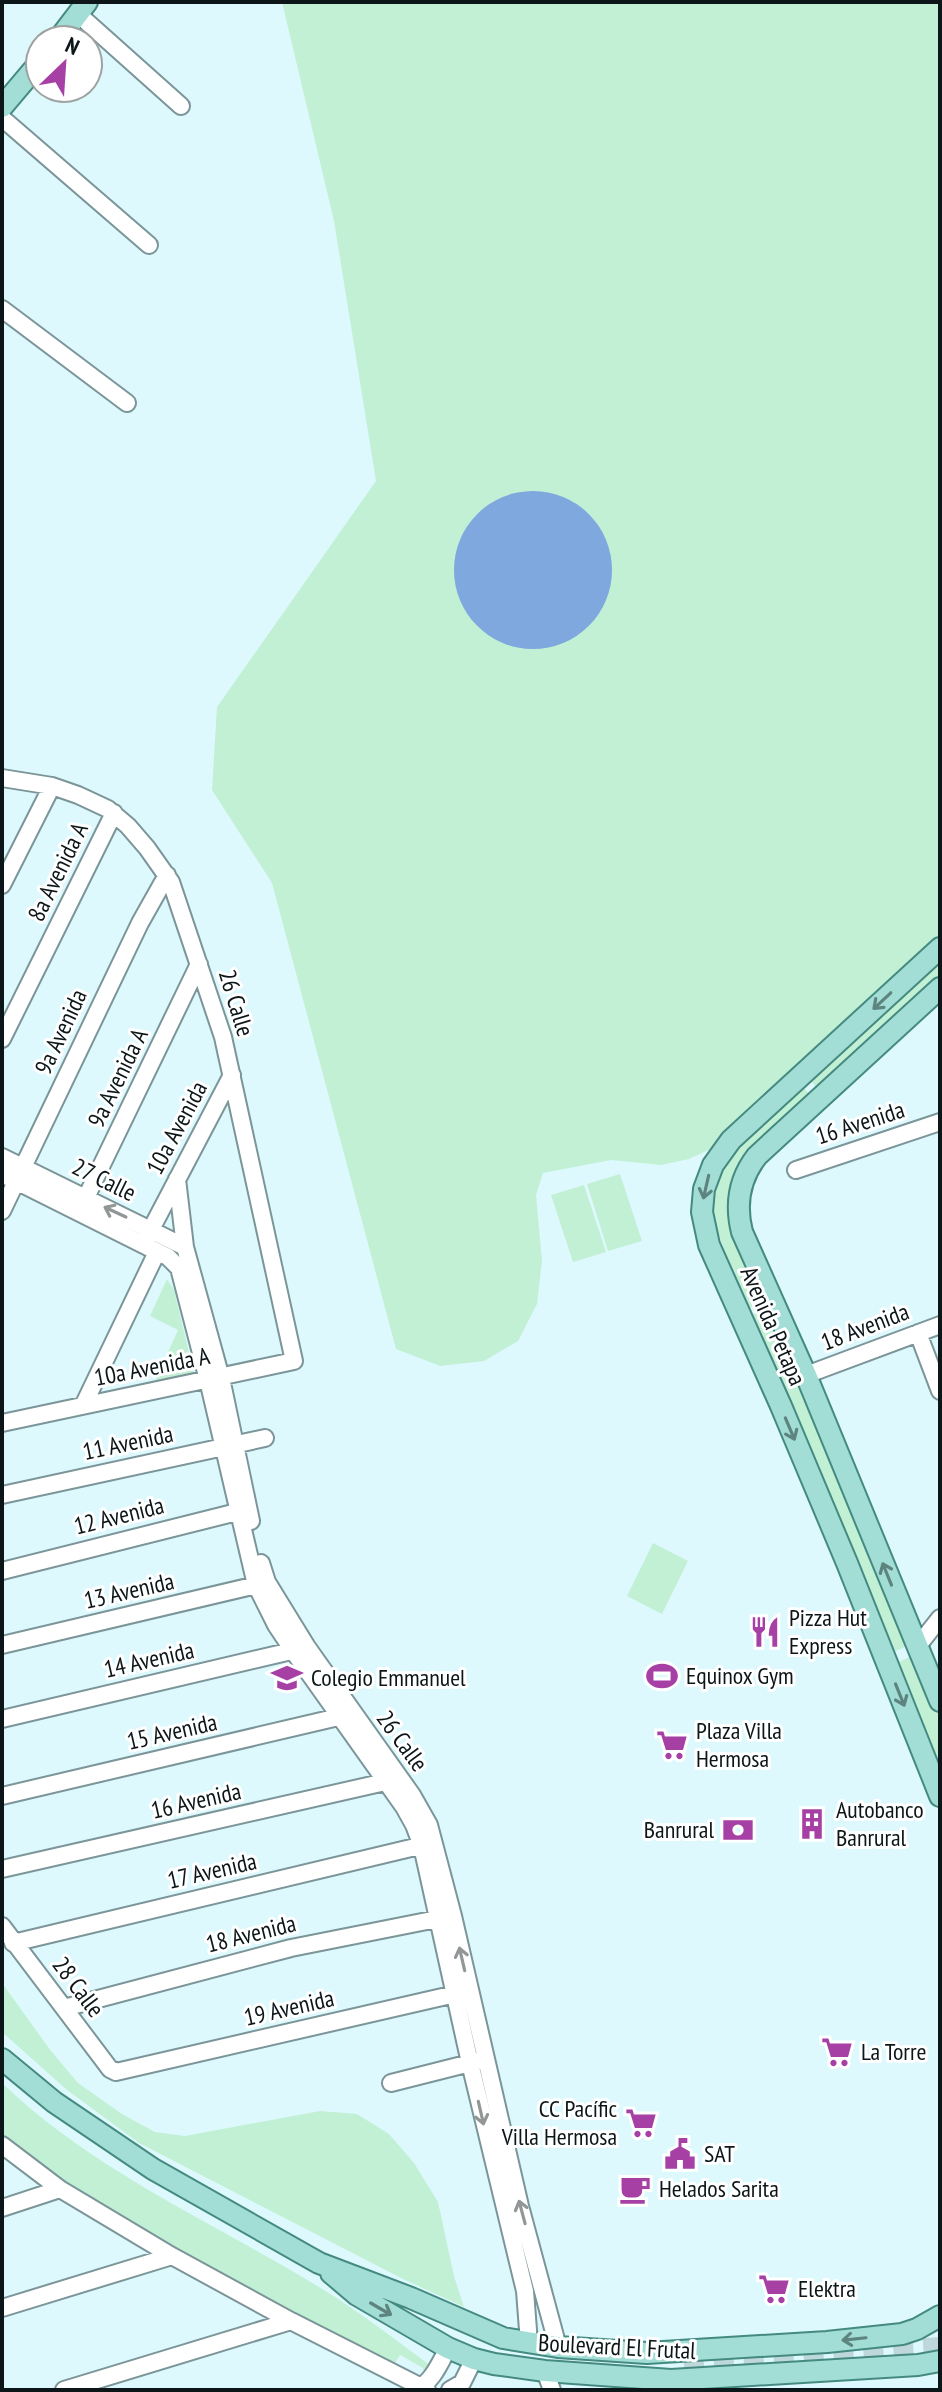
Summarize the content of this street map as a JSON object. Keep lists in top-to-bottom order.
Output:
{
  "streets": {
    "main road": ["Avenida Petapa", "Boulevard El Frutal"],
    "street": [
      "8a Avenida A",
      "26 Calle",
      "9a Avenida",
      "9a Avenida A",
      "16 Avenida",
      "10a Avenida",
      "27 Calle",
      "18 Avenida",
      "10a Avenida A",
      "11 Avenida",
      "12 Avenida",
      "13 Avenida",
      "14 Avenida",
      "15 Avenida",
      "17 Avenida",
      "28 Calle",
      "19 Avenida"
    ]
  },
  "crossings": [
    ["8a Avenida A", "26 Calle"],
    ["26 Calle", "9a Avenida"],
    ["26 Calle", "9a Avenida A"],
    ["26 Calle", "16 Avenida"],
    ["26 Calle", "10a Avenida"],
    ["26 Calle", "27 Calle"],
    ["26 Calle", "18 Avenida"],
    ["26 Calle", "10a Avenida A"],
    ["26 Calle", "11 Avenida"],
    ["26 Calle", "12 Avenida"],
    ["26 Calle", "13 Avenida"],
    ["26 Calle", "14 Avenida"],
    ["26 Calle", "15 Avenida"],
    ["26 Calle", "17 Avenida"],
    ["26 Calle", "19 Avenida"],
    ["26 Calle", "Boulevard El Frutal"],
    ["9a Avenida", "27 Calle"],
    ["9a Avenida A", "27 Calle"],
    ["10a Avenida", "27 Calle"],
    ["10a Avenida", "10a Avenida A"],
    ["Avenida Petapa", "18 Avenida"],
    ["18 Avenida", "28 Calle"],
    ["17 Avenida", "28 Calle"],
    ["28 Calle", "19 Avenida"]
  ],
  "places": {
    "restaurant": ["Pizza Hut Express"],
    "sports": ["Equinox Gym"],
    "school or university": ["Colegio Emmanuel"],
    "supermarket": [
      "Plaza Villa Hermosa",
      "La Torre",
      "CC Pacífic Villa Hermosa",
      "Elektra"
    ],
    "building": ["Autobanco Banrural"],
    "bank": ["Banrural"],
    "public building": ["SAT"],
    "cafe": ["Helados Sarita"]
  },
  "north": "top right"
}
